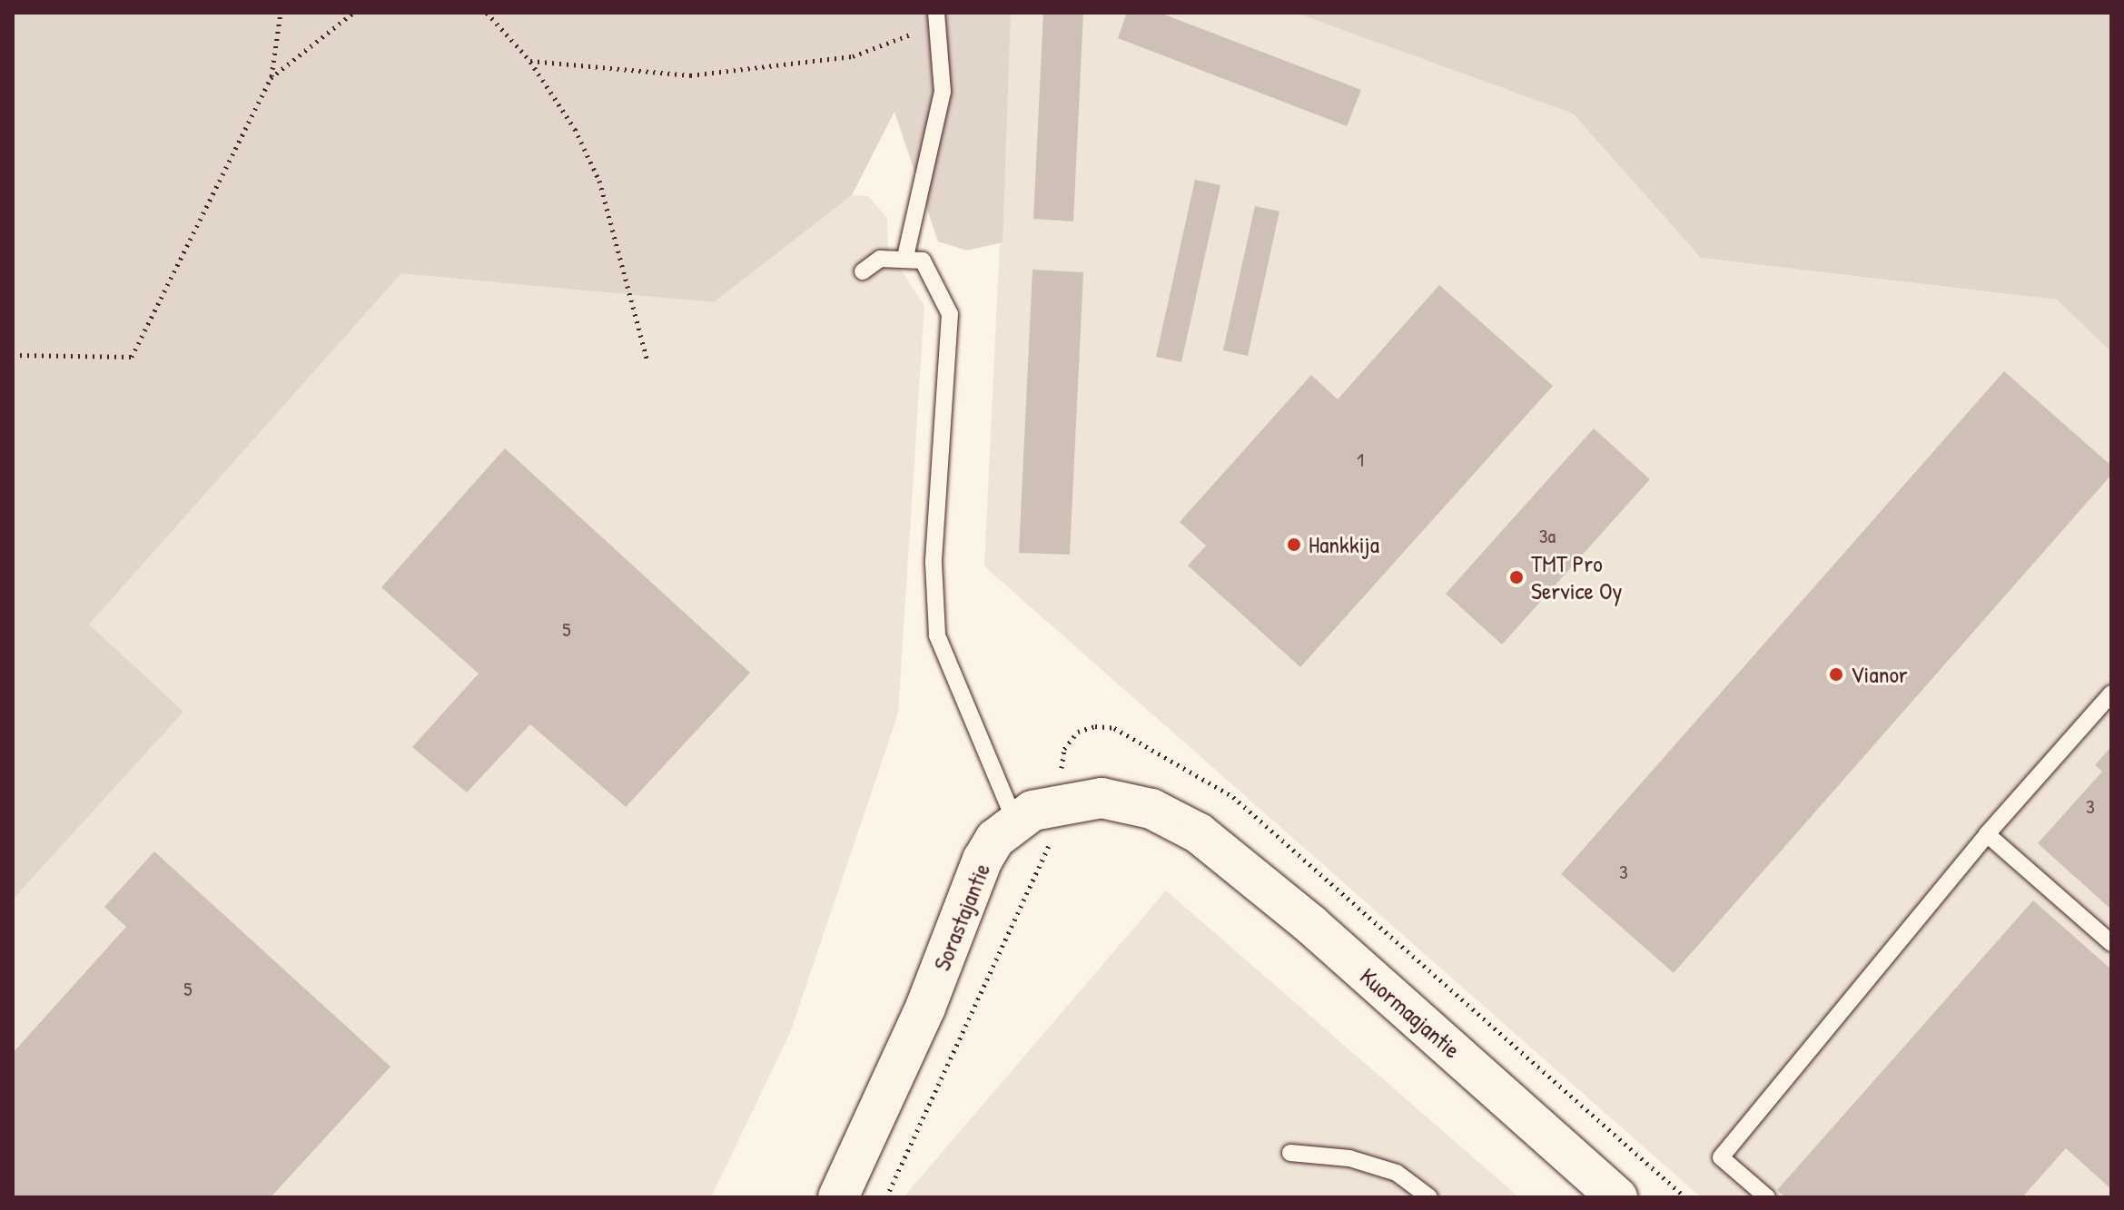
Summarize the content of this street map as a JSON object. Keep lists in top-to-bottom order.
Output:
{
  "streets": {
    "street": ["Sorastajantie", "Kuormaajantie"]
  },
  "crossings": [
    ["Sorastajantie", "Kuormaajantie"]
  ],
  "places": ["Hankkija", "TMT Pro Service Oy", "Vianor"],
  "house_numbers": [
    "1",
    "3a",
    "5",
    "3",
    "3",
    "5"
  ]
}
